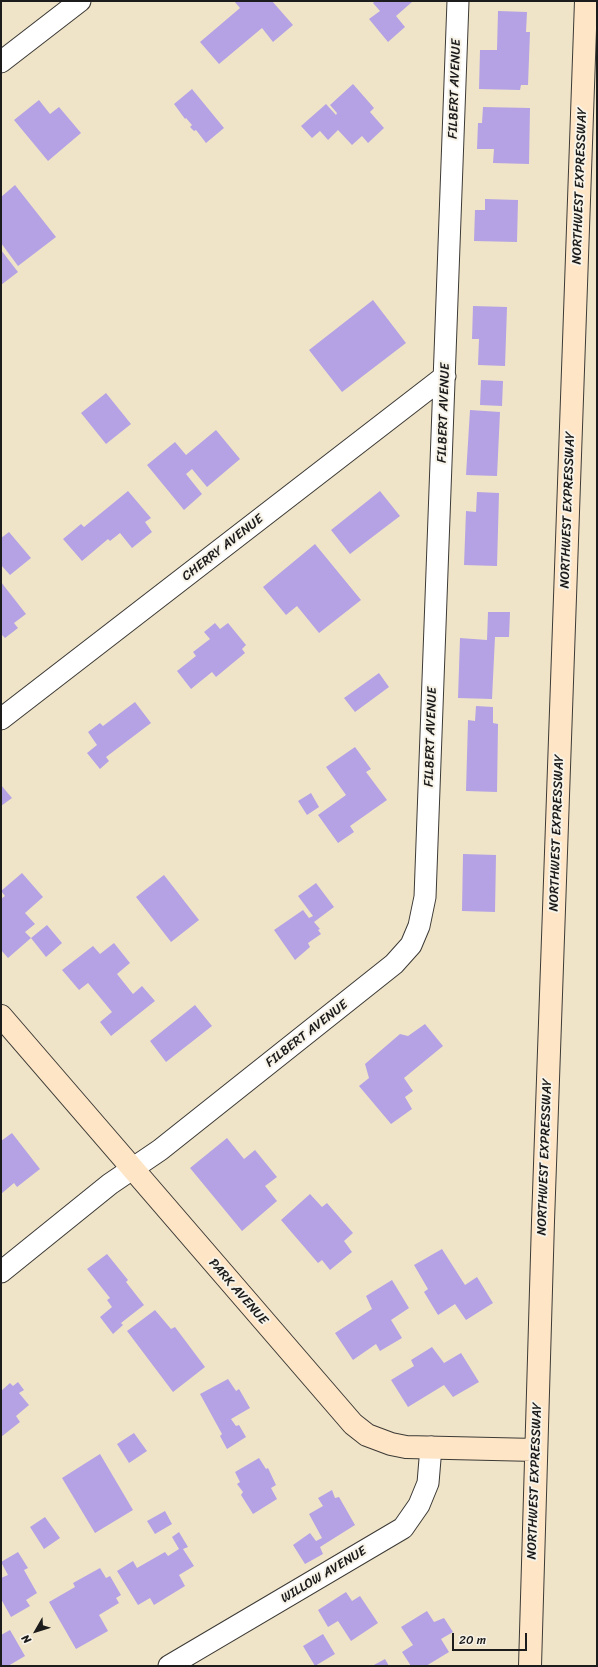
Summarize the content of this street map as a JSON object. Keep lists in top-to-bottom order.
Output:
{
  "streets": {
    "main road": ["NORTHWEST EXPRESSWAY", "PARK AVENUE"],
    "street": ["FILBERT AVENUE", "CHERRY AVENUE", "WILLOW AVENUE"]
  },
  "crossings": [
    ["FILBERT AVENUE", "CHERRY AVENUE"],
    ["FILBERT AVENUE", "PARK AVENUE"],
    ["NORTHWEST EXPRESSWAY", "PARK AVENUE"],
    ["PARK AVENUE", "WILLOW AVENUE"]
  ],
  "scale_bar": "20 m",
  "north": "bottom left"
}
